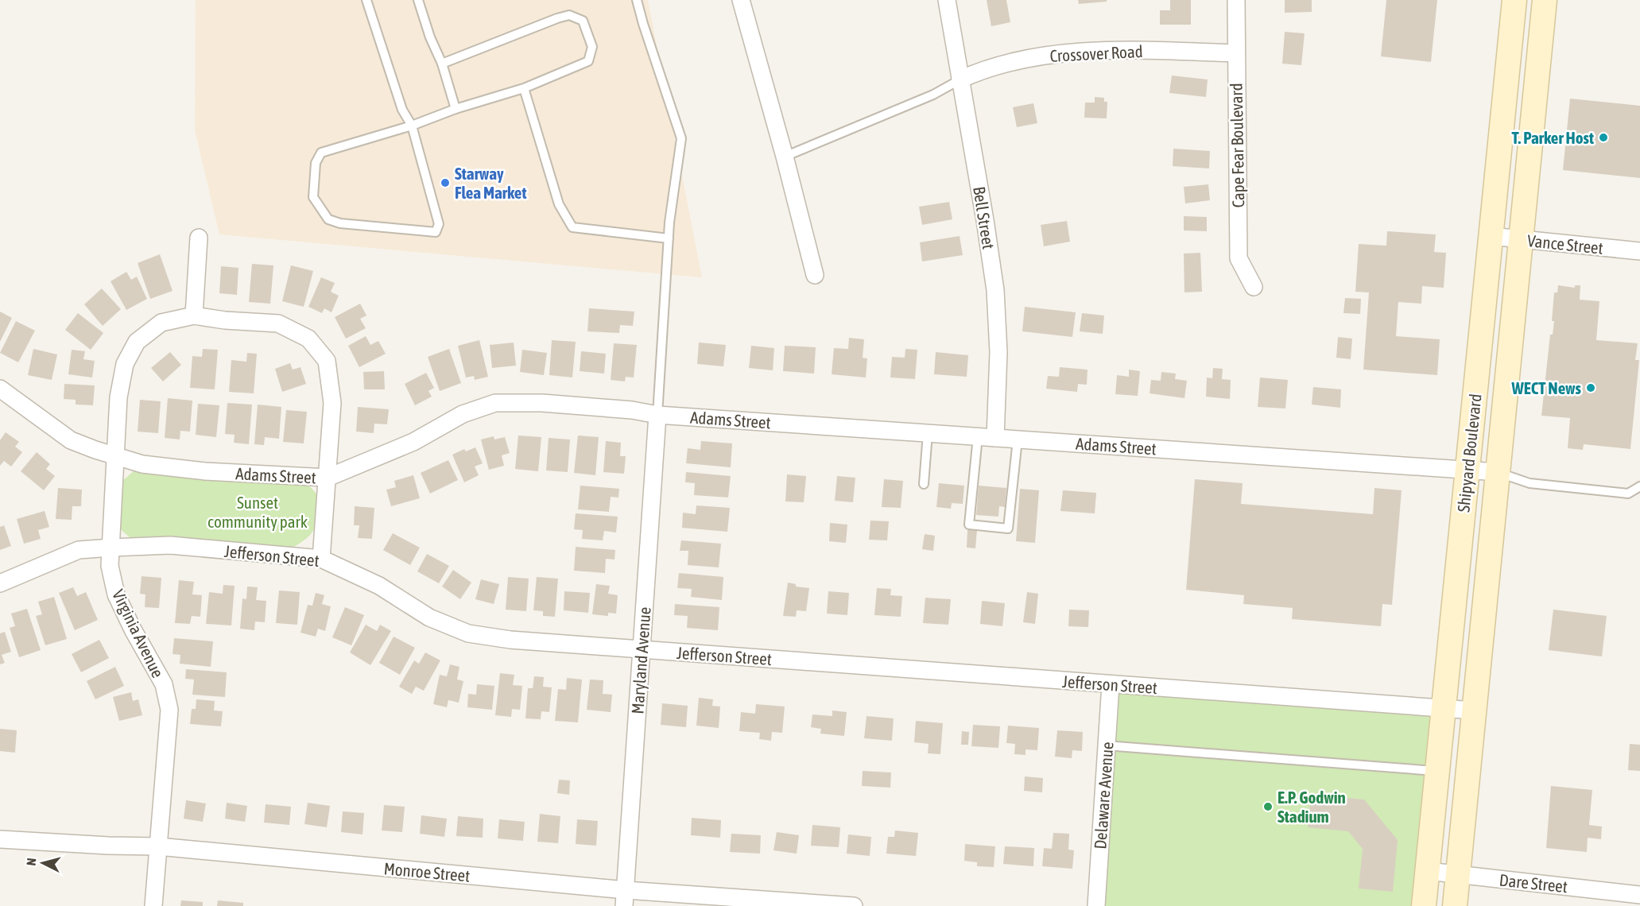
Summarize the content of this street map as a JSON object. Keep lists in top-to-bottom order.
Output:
{
  "streets": {
    "main road": ["Shipyard Boulevard"],
    "street": [
      "Crossover Road",
      "Cape Fear Boulevard",
      "Bell Street",
      "Vance Street",
      "Adams Street",
      "Jefferson Street",
      "Virginia Avenue",
      "Maryland Avenue",
      "Delaware Avenue",
      "Monroe Street",
      "Dare Street"
    ]
  },
  "crossings": [
    ["Crossover Road", "Cape Fear Boulevard"],
    ["Crossover Road", "Bell Street"],
    ["Bell Street", "Adams Street"],
    ["Vance Street", "Shipyard Boulevard"],
    ["Adams Street", "Shipyard Boulevard"],
    ["Adams Street", "Virginia Avenue"],
    ["Adams Street", "Maryland Avenue"],
    ["Shipyard Boulevard", "Jefferson Street"],
    ["Shipyard Boulevard", "Dare Street"],
    ["Jefferson Street", "Virginia Avenue"],
    ["Jefferson Street", "Maryland Avenue"],
    ["Jefferson Street", "Delaware Avenue"],
    ["Virginia Avenue", "Monroe Street"],
    ["Maryland Avenue", "Monroe Street"]
  ],
  "parks": ["Sunset community park"],
  "places": [
    "T. Parker Host",
    "Starway Flea Market",
    "WECT News",
    "E.P. Godwin Stadium"
  ],
  "north": "left"
}
